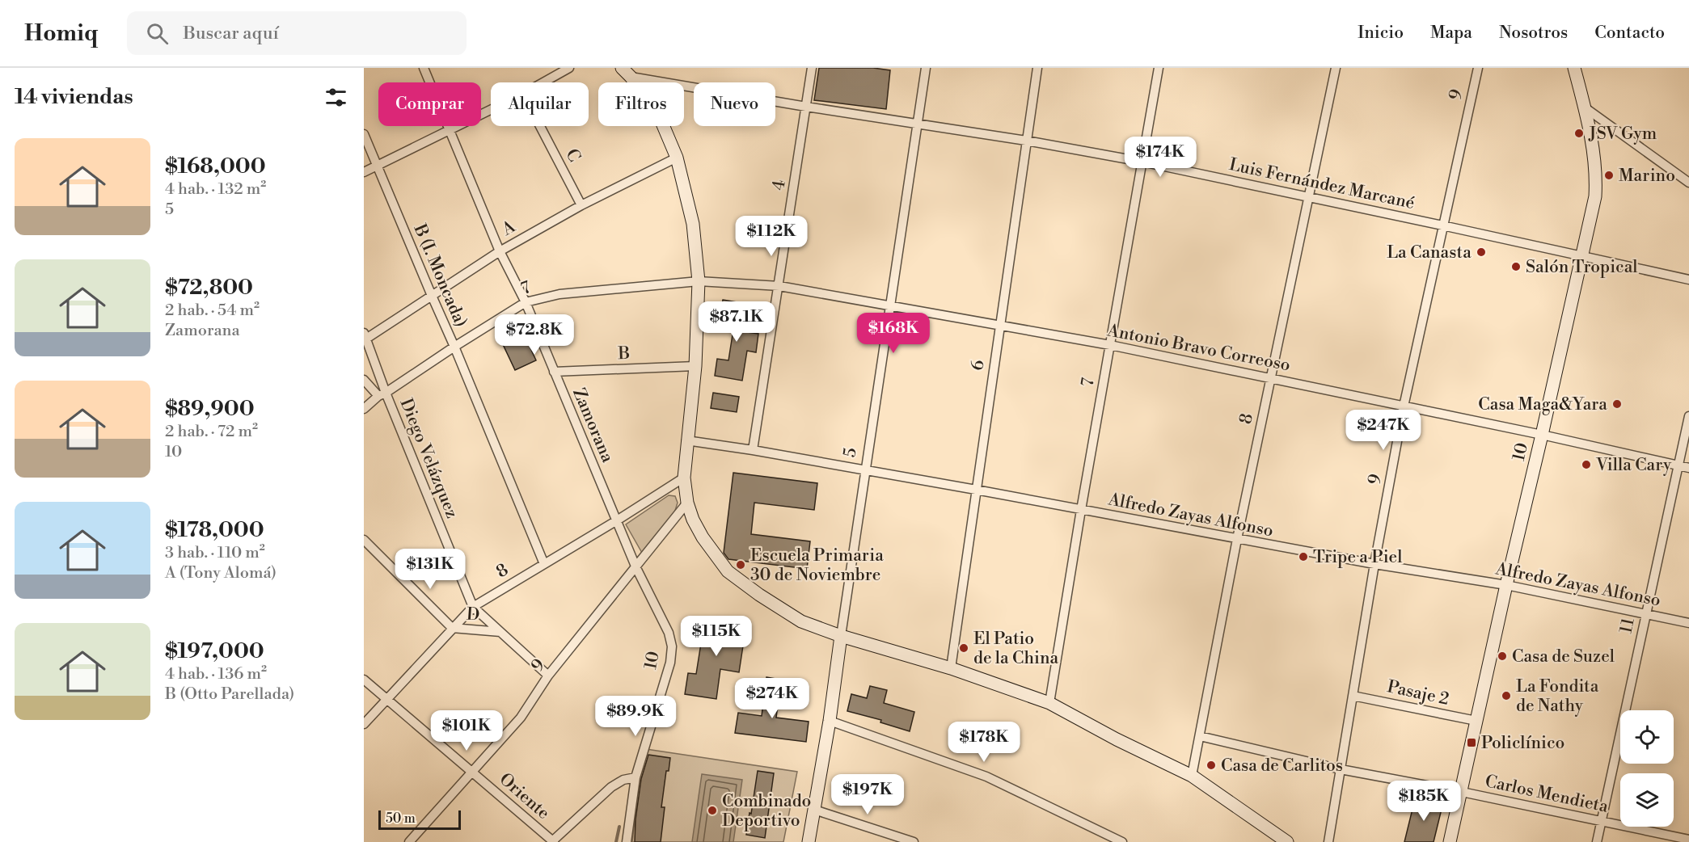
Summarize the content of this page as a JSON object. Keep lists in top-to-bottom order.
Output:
{
  "streets": {
    "main road": ["10", "5"],
    "street": [
      "9",
      "C",
      "Luis Fernández Marcané",
      "4",
      "A",
      "B (I. Moncada)",
      "7",
      "Antonio Bravo Correoso",
      "B",
      "6",
      "8",
      "Zamorana",
      "Diego Velázquez",
      "Alfredo Zayas Alfonso",
      "D",
      "11",
      "Pasaje 2",
      "Carlos Mendieta",
      "Oriente"
    ]
  },
  "crossings": [
    ["9", "Luis Fernández Marcané"],
    ["9", "Antonio Bravo Correoso"],
    ["9", "Zamorana"],
    ["9", "Diego Velázquez"],
    ["9", "Alfredo Zayas Alfonso"],
    ["9", "Pasaje 2"],
    ["9", "Carlos Mendieta"],
    ["9", "Oriente"],
    ["C", "A"],
    ["Luis Fernández Marcané", "4"],
    ["Luis Fernández Marcané", "7"],
    ["Luis Fernández Marcané", "6"],
    ["Luis Fernández Marcané", "8"],
    ["Luis Fernández Marcané", "10"],
    ["Luis Fernández Marcané", "5"],
    ["4", "Antonio Bravo Correoso"],
    ["4", "Alfredo Zayas Alfonso"],
    ["A", "B (I. Moncada)"],
    ["A", "Zamorana"],
    ["A", "Diego Velázquez"],
    ["B (I. Moncada)", "7"],
    ["B (I. Moncada)", "8"],
    ["7", "Antonio Bravo Correoso"],
    ["7", "Zamorana"],
    ["7", "Diego Velázquez"],
    ["7", "Alfredo Zayas Alfonso"],
    ["Antonio Bravo Correoso", "6"],
    ["Antonio Bravo Correoso", "8"],
    ["Antonio Bravo Correoso", "10"],
    ["Antonio Bravo Correoso", "5"],
    ["Antonio Bravo Correoso", "11"],
    ["B", "Zamorana"],
    ["6", "Alfredo Zayas Alfonso"],
    ["8", "Zamorana"],
    ["8", "Diego Velázquez"],
    ["8", "Alfredo Zayas Alfonso"],
    ["8", "D"],
    ["8", "Carlos Mendieta"],
    ["8", "Oriente"],
    ["Zamorana", "10"],
    ["10", "Alfredo Zayas Alfonso"],
    ["10", "Pasaje 2"],
    ["10", "Carlos Mendieta"],
    ["5", "Alfredo Zayas Alfonso"],
    ["Diego Velázquez", "D"],
    ["Alfredo Zayas Alfonso", "11"],
    ["11", "Carlos Mendieta"]
  ],
  "places": {
    "other": [
      "JSV Gym",
      "Marino",
      "La Canasta",
      "Salón Tropical",
      "Casa Maga&Yara",
      "Villa Cary",
      "Tripe a Piel",
      "Escuela Primaria 30 de Noviembre",
      "El Patio de la China",
      "Casa de Suzel",
      "La Fondita de Nathy",
      "Casa de Carlitos",
      "Combinado Deportivo"
    ],
    "transit": ["Policlínico"]
  },
  "scale_bar": "50 m",
  "page": {
    "header": "Homiq",
    "search": "Buscar aquí",
    "nav": [
      "Inicio",
      "Mapa",
      "Nosotros",
      "Contacto"
    ],
    "heading": "14 viviendas",
    "chip": [
      "Comprar",
      "Alquilar",
      "Filtros",
      "Nuevo"
    ],
    "list": [
      {
        "name": "$168,000",
        "note": "4 hab. · 132 m² · 5"
      },
      {
        "name": "$72,800",
        "note": "2 hab. · 54 m² · Zamorana"
      },
      {
        "name": "$89,900",
        "note": "2 hab. · 72 m² · 10"
      },
      {
        "name": "$178,000",
        "note": "3 hab. · 110 m² · A (Tony Alomá)"
      },
      {
        "name": "$197,000",
        "note": "4 hab. · 136 m² · B (Otto Parellada)"
      }
    ],
    "price": [
      "$174K",
      "$112K",
      "$87.1K",
      "$168K",
      "$72.8K",
      "$247K",
      "$131K",
      "$115K",
      "$274K",
      "$89.9K",
      "$101K",
      "$178K",
      "$197K",
      "$185K"
    ],
    "scale": "50 m"
  }
}
